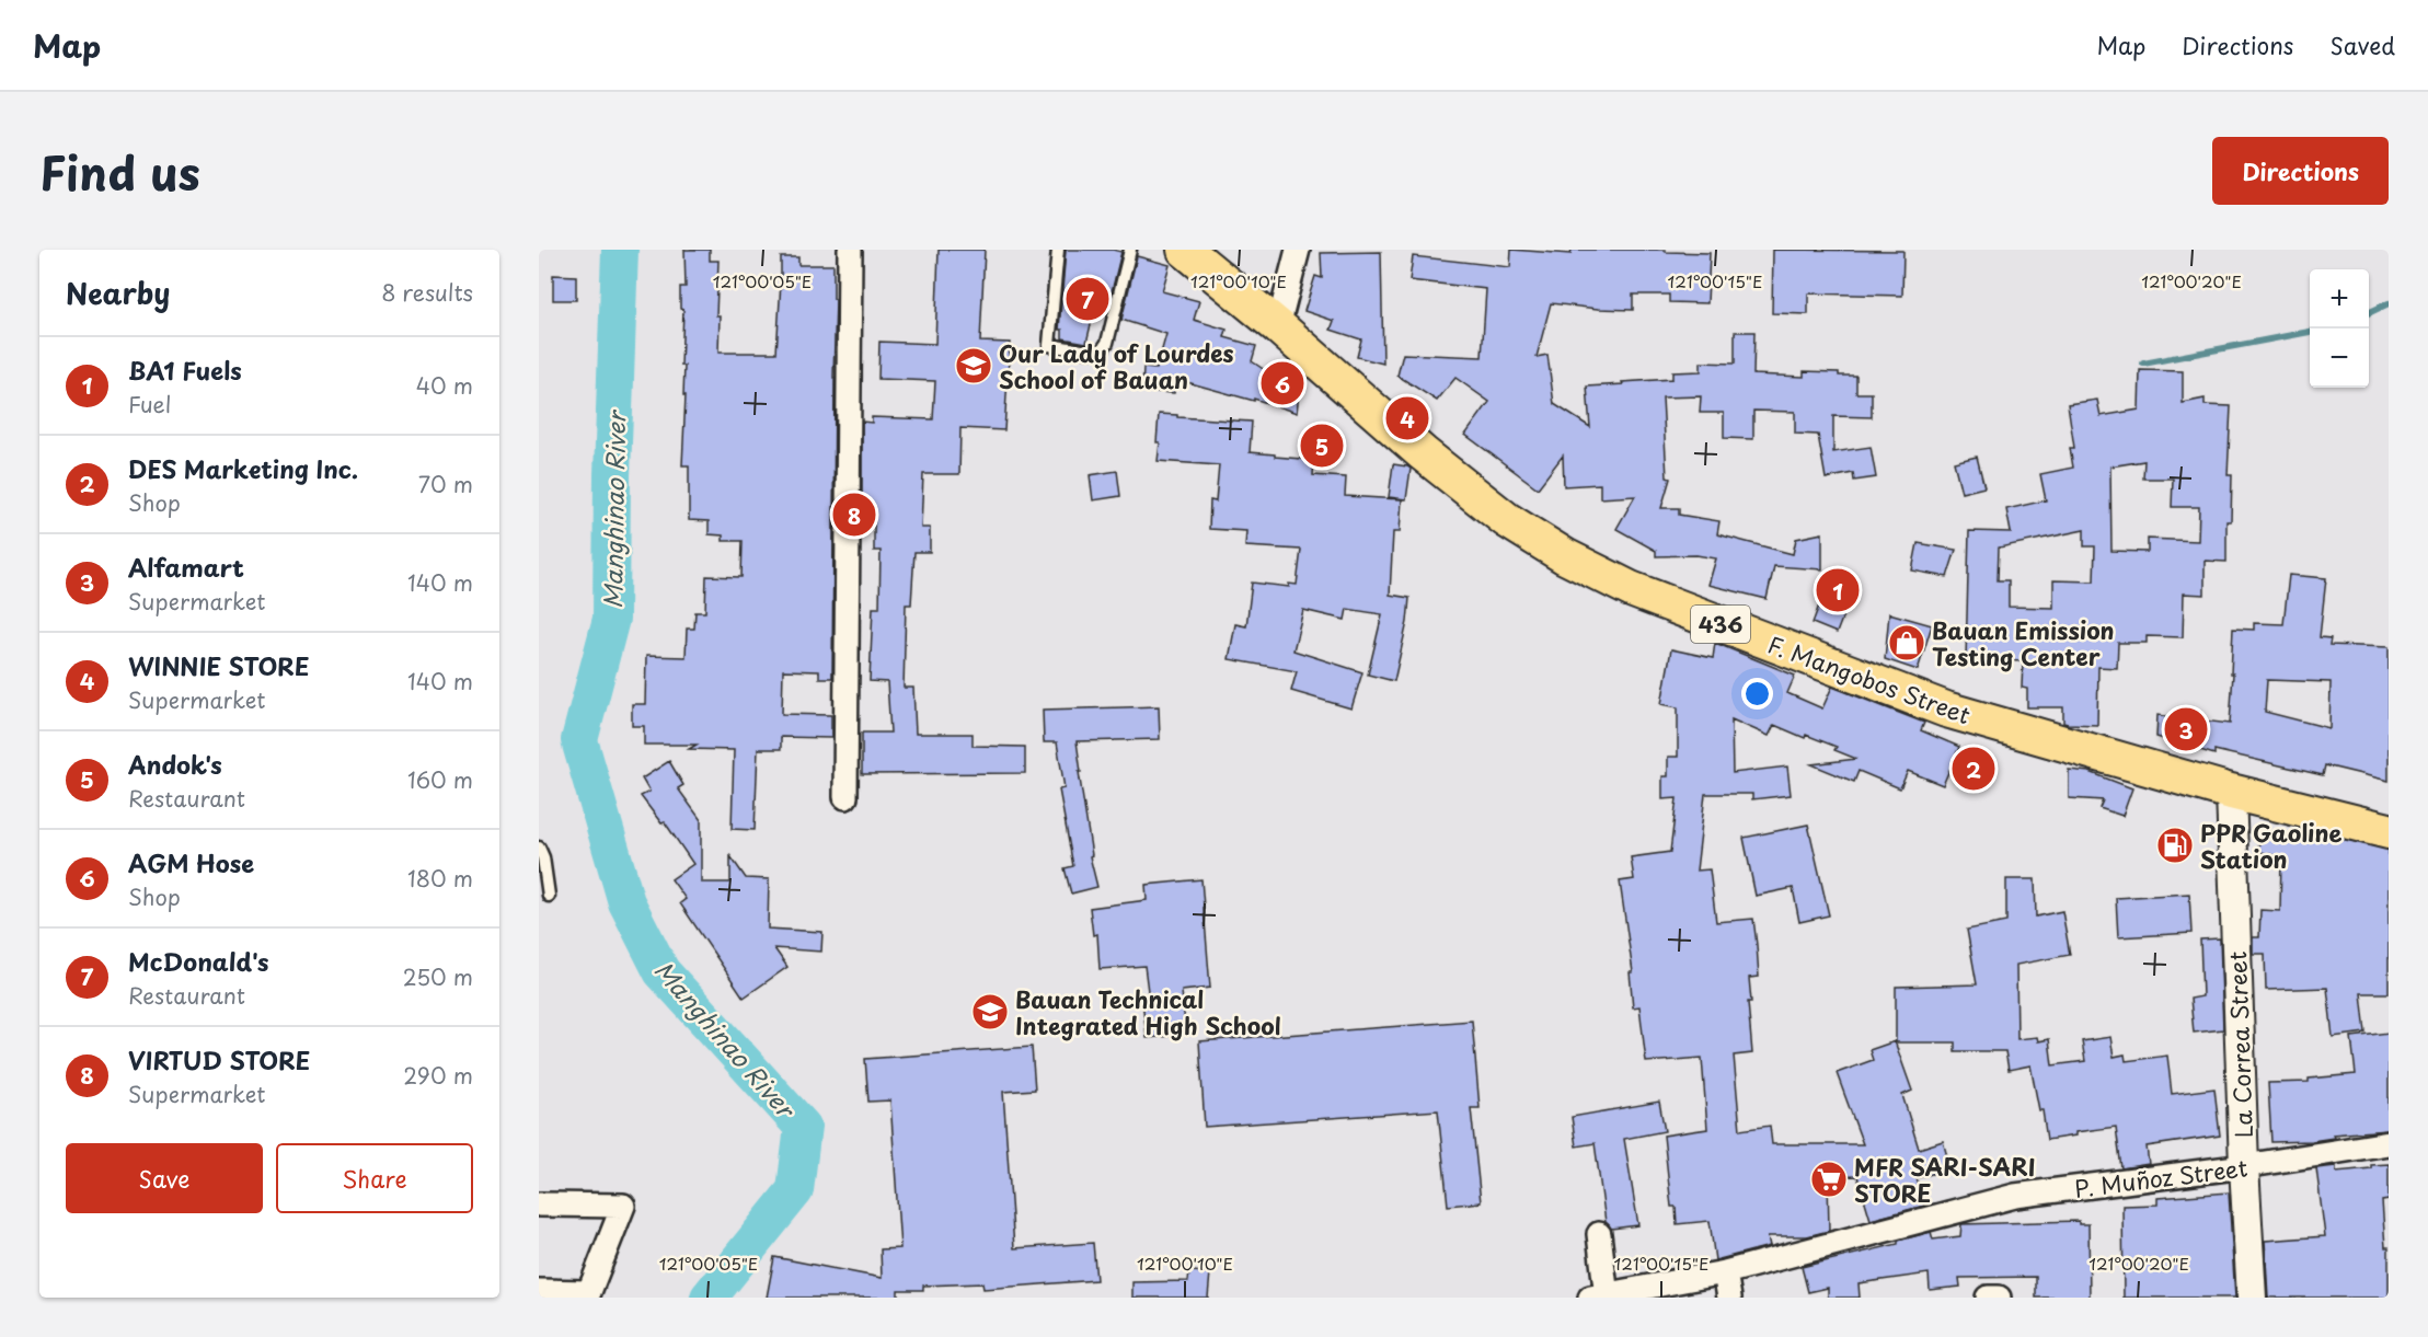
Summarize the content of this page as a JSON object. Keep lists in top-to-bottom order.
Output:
{
  "streets": {
    "main road": ["436", "F. Mangobos Street"],
    "street": ["La Correa Street", "P. Muñoz Street"]
  },
  "crossings": [
    ["F. Mangobos Street", "La Correa Street"],
    ["La Correa Street", "P. Muñoz Street"]
  ],
  "water": ["Manghinao River"],
  "places": {
    "school or university": ["Our Lady of Lourdes School of Bauan", "Bauan Technical Integrated High School"],
    "shop": ["Bauan Emission Testing Center"],
    "fuel station": ["PPR Gaoline Station"],
    "supermarket": ["MFR SARI-SARI STORE"]
  },
  "page": {
    "header": "Map",
    "nav": ["Map", "Directions", "Saved"],
    "title": "Find us",
    "buttons": [
      "Directions",
      ["Save", "Share"]
    ],
    "heading": ["Nearby", "8 results"],
    "map_buttons": ["+", "−"],
    "pins": [
      "7",
      "6",
      "4",
      "5",
      "8",
      "1",
      "3",
      "2"
    ],
    "list": [
      {
        "mark": "1",
        "name": "BA1 Fuels",
        "note": "Fuel",
        "value": "40 m"
      },
      {
        "mark": "2",
        "name": "DES Marketing Inc.",
        "note": "Shop",
        "value": "70 m"
      },
      {
        "mark": "3",
        "name": "Alfamart",
        "note": "Supermarket",
        "value": "140 m"
      },
      {
        "mark": "4",
        "name": "WINNIE STORE",
        "note": "Supermarket",
        "value": "140 m"
      },
      {
        "mark": "5",
        "name": "Andok's",
        "note": "Restaurant",
        "value": "160 m"
      },
      {
        "mark": "6",
        "name": "AGM Hose",
        "note": "Shop",
        "value": "180 m"
      },
      {
        "mark": "7",
        "name": "McDonald's",
        "note": "Restaurant",
        "value": "250 m"
      },
      {
        "mark": "8",
        "name": "VIRTUD STORE",
        "note": "Supermarket",
        "value": "290 m"
      }
    ]
  },
  "coordinates": [
    "121°00'05\"E",
    "121°00'10\"E",
    "121°00'15\"E",
    "121°00'20\"E"
  ]
}
